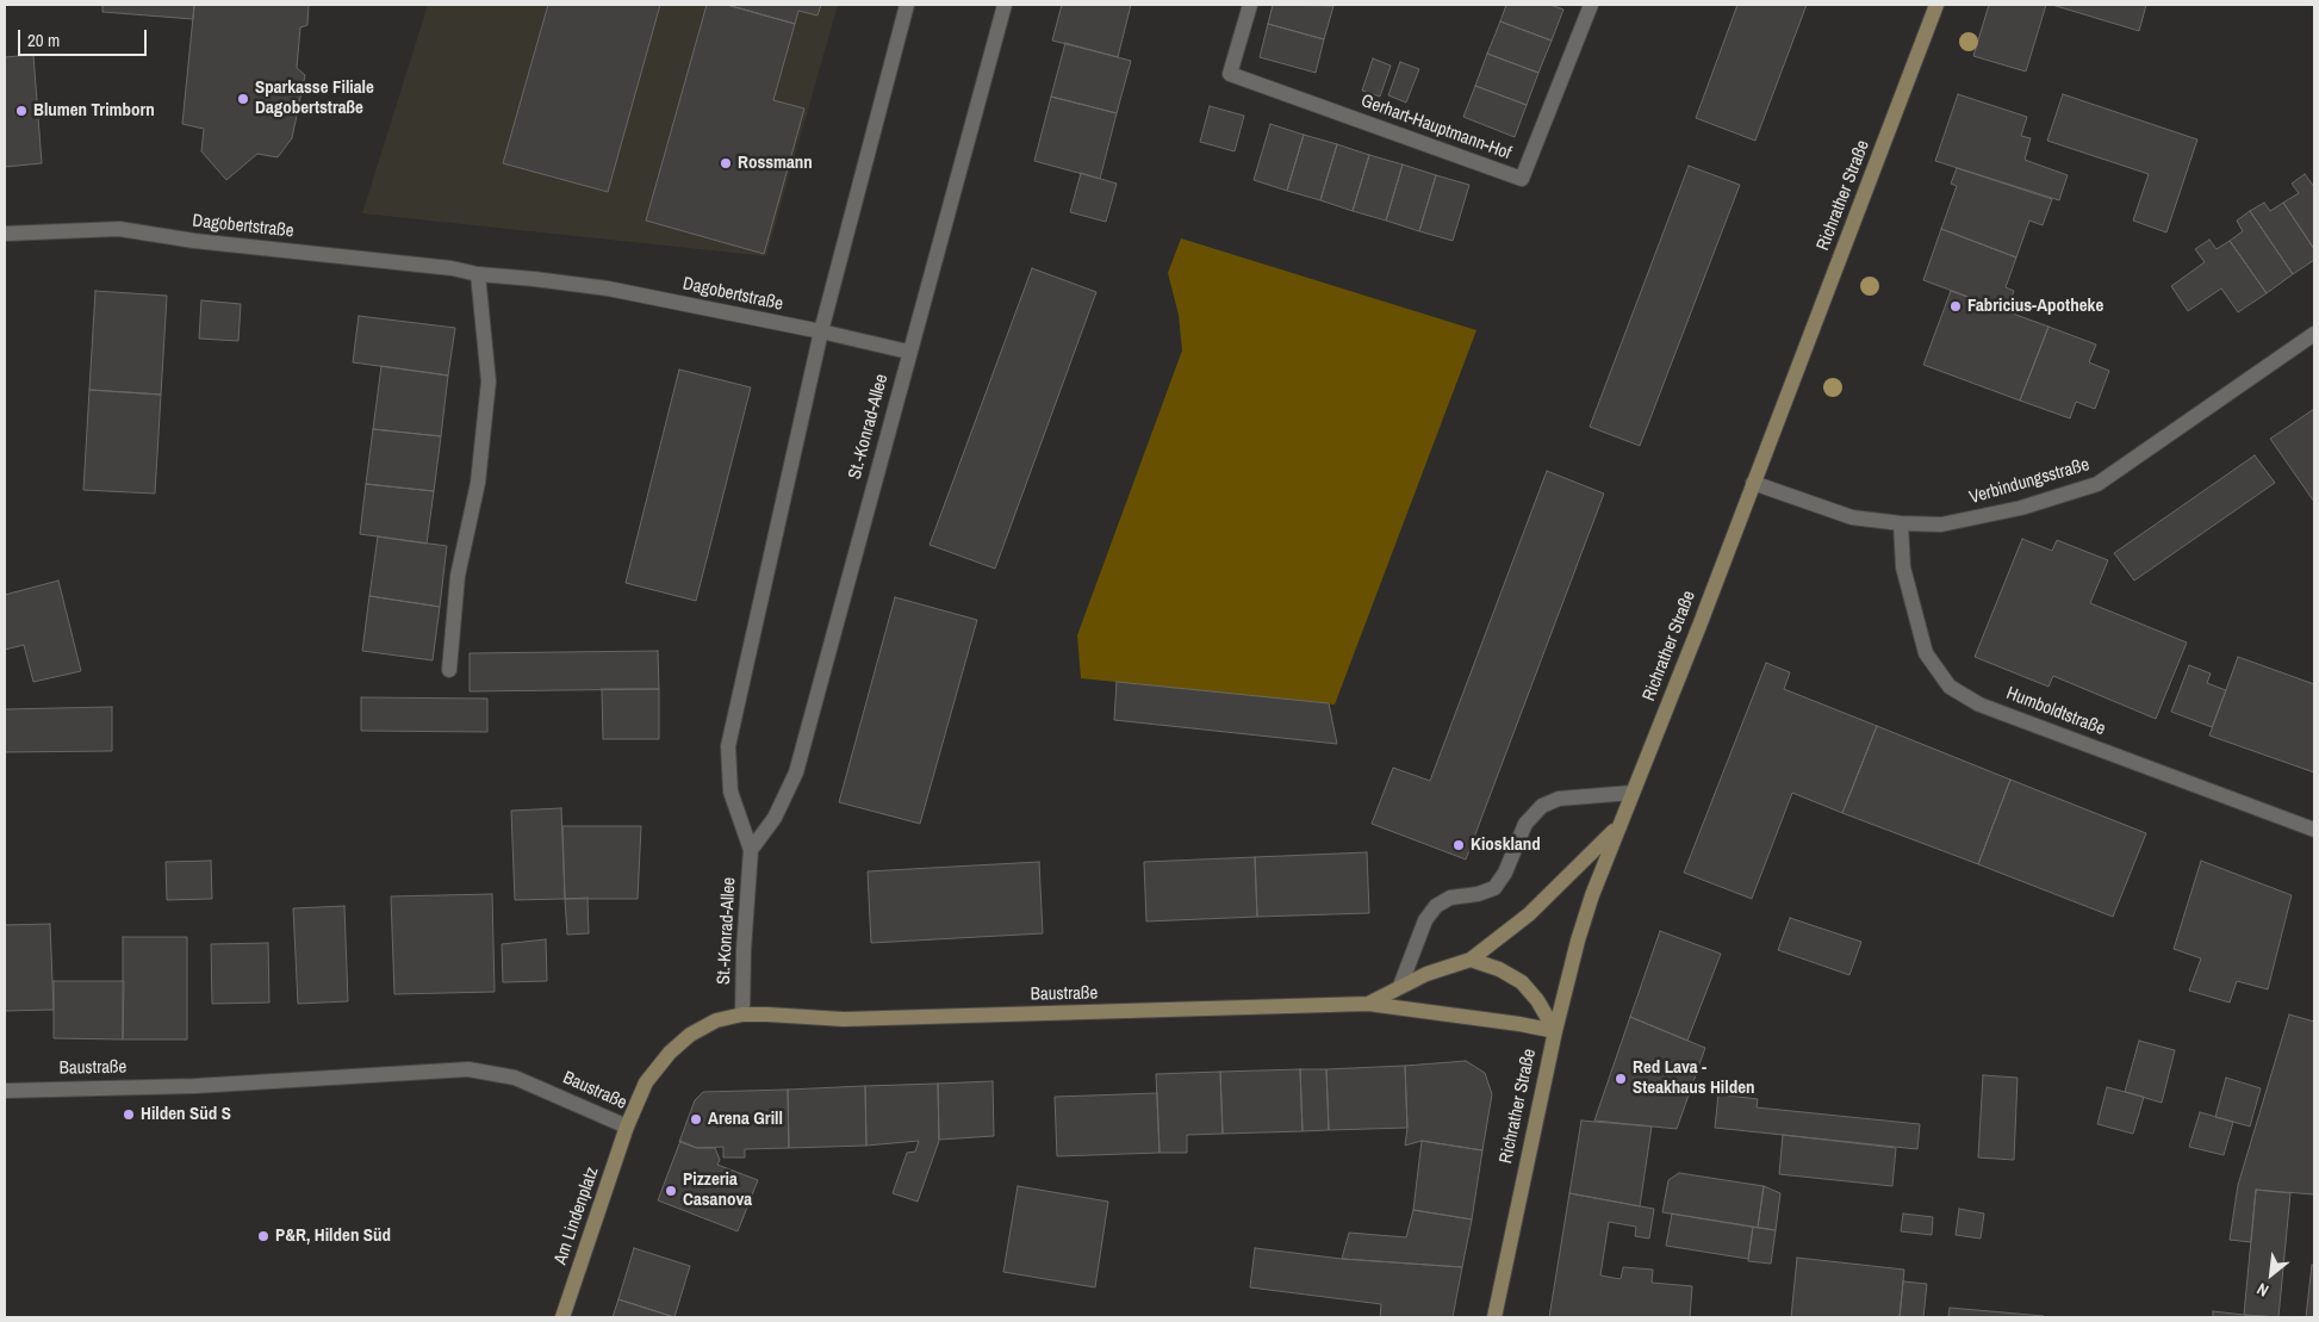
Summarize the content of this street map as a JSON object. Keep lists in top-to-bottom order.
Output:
{
  "streets": {
    "main road": ["Richrather Straße", "Baustraße", "Am Lindenplatz"],
    "street": [
      "Gerhart-Hauptmann-Hof",
      "Dagobertstraße",
      "St.-Konrad-Allee",
      "Verbindungsstraße",
      "Humboldtstraße"
    ]
  },
  "crossings": [
    ["Richrather Straße", "Verbindungsstraße"],
    ["Richrather Straße", "Baustraße"],
    ["Dagobertstraße", "St.-Konrad-Allee"],
    ["St.-Konrad-Allee", "Baustraße"],
    ["Verbindungsstraße", "Humboldtstraße"],
    ["Baustraße", "Am Lindenplatz"]
  ],
  "places": [
    "Sparkasse Filiale Dagobertstraße",
    "Blumen Trimborn",
    "Rossmann",
    "Fabricius-Apotheke",
    "Kioskland",
    "Red Lava - Steakhaus Hilden",
    "Hilden Süd S",
    "Arena Grill",
    "Pizzeria Casanova",
    "P&R, Hilden Süd"
  ],
  "scale_bar": "20 m",
  "north": "bottom left"
}
